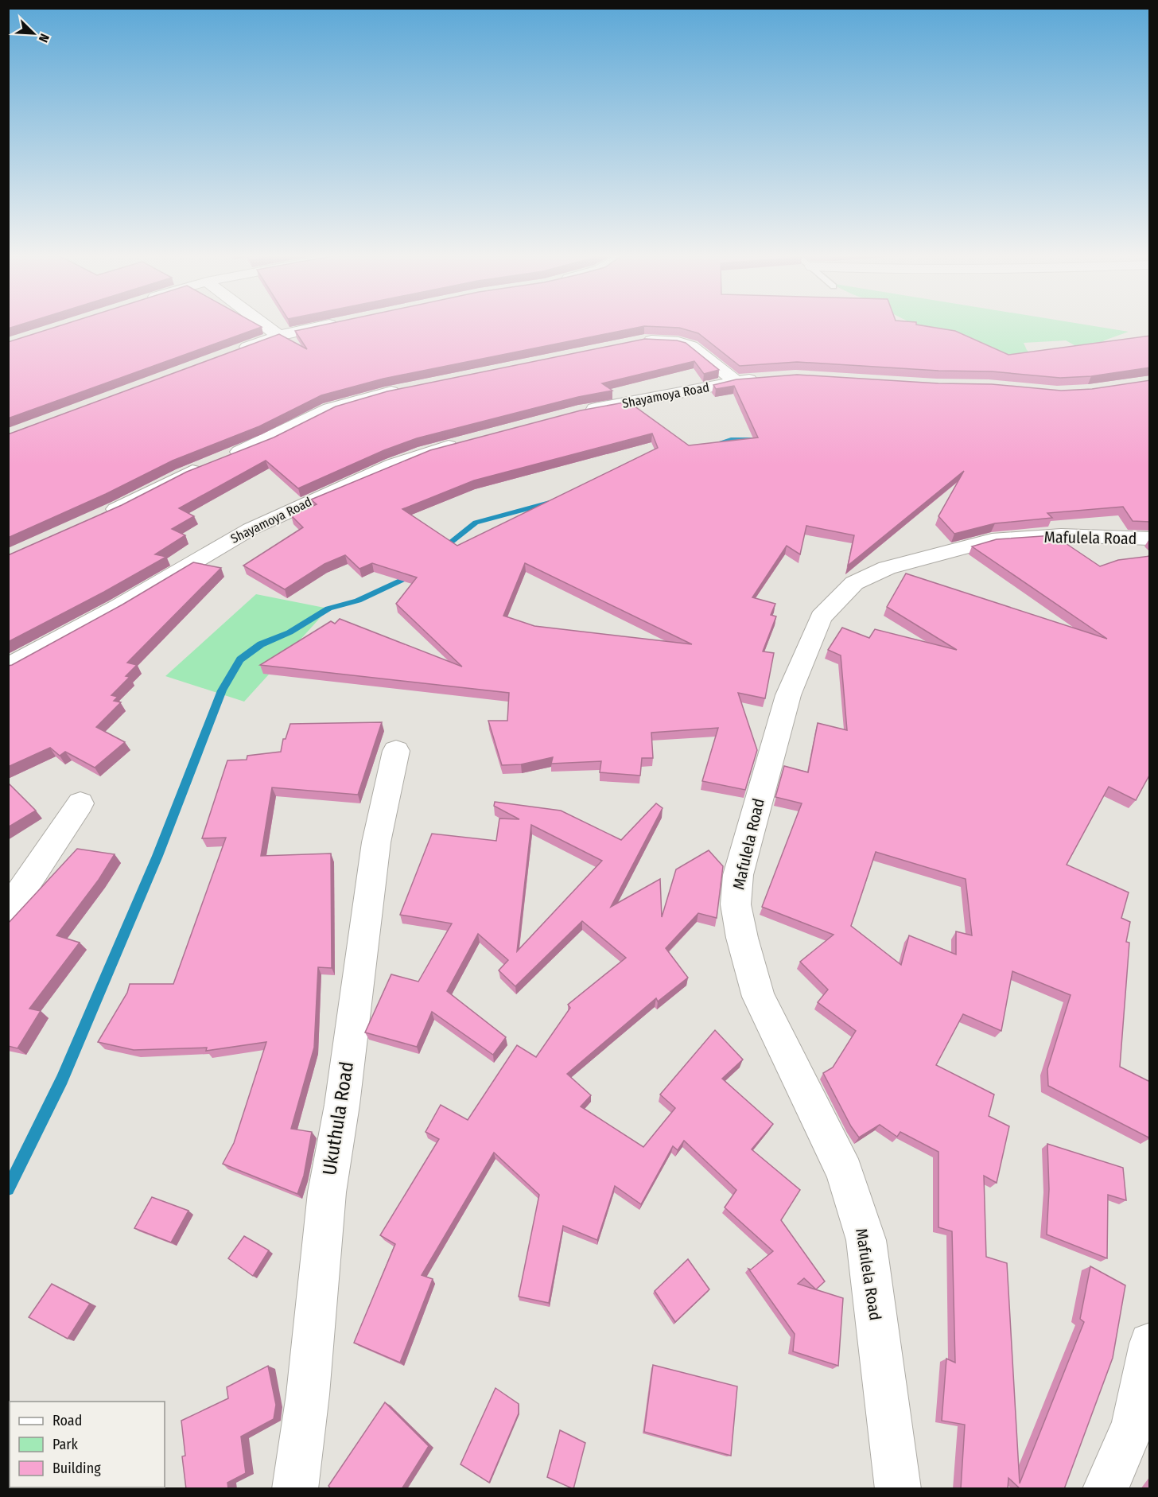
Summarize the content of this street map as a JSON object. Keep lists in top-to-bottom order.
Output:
{
  "streets": {
    "street": ["Shayamoya Road", "Mafulela Road", "Ukuthula Road"]
  },
  "legend": ["Road", "Park", "Building"],
  "north": "bottom right"
}
